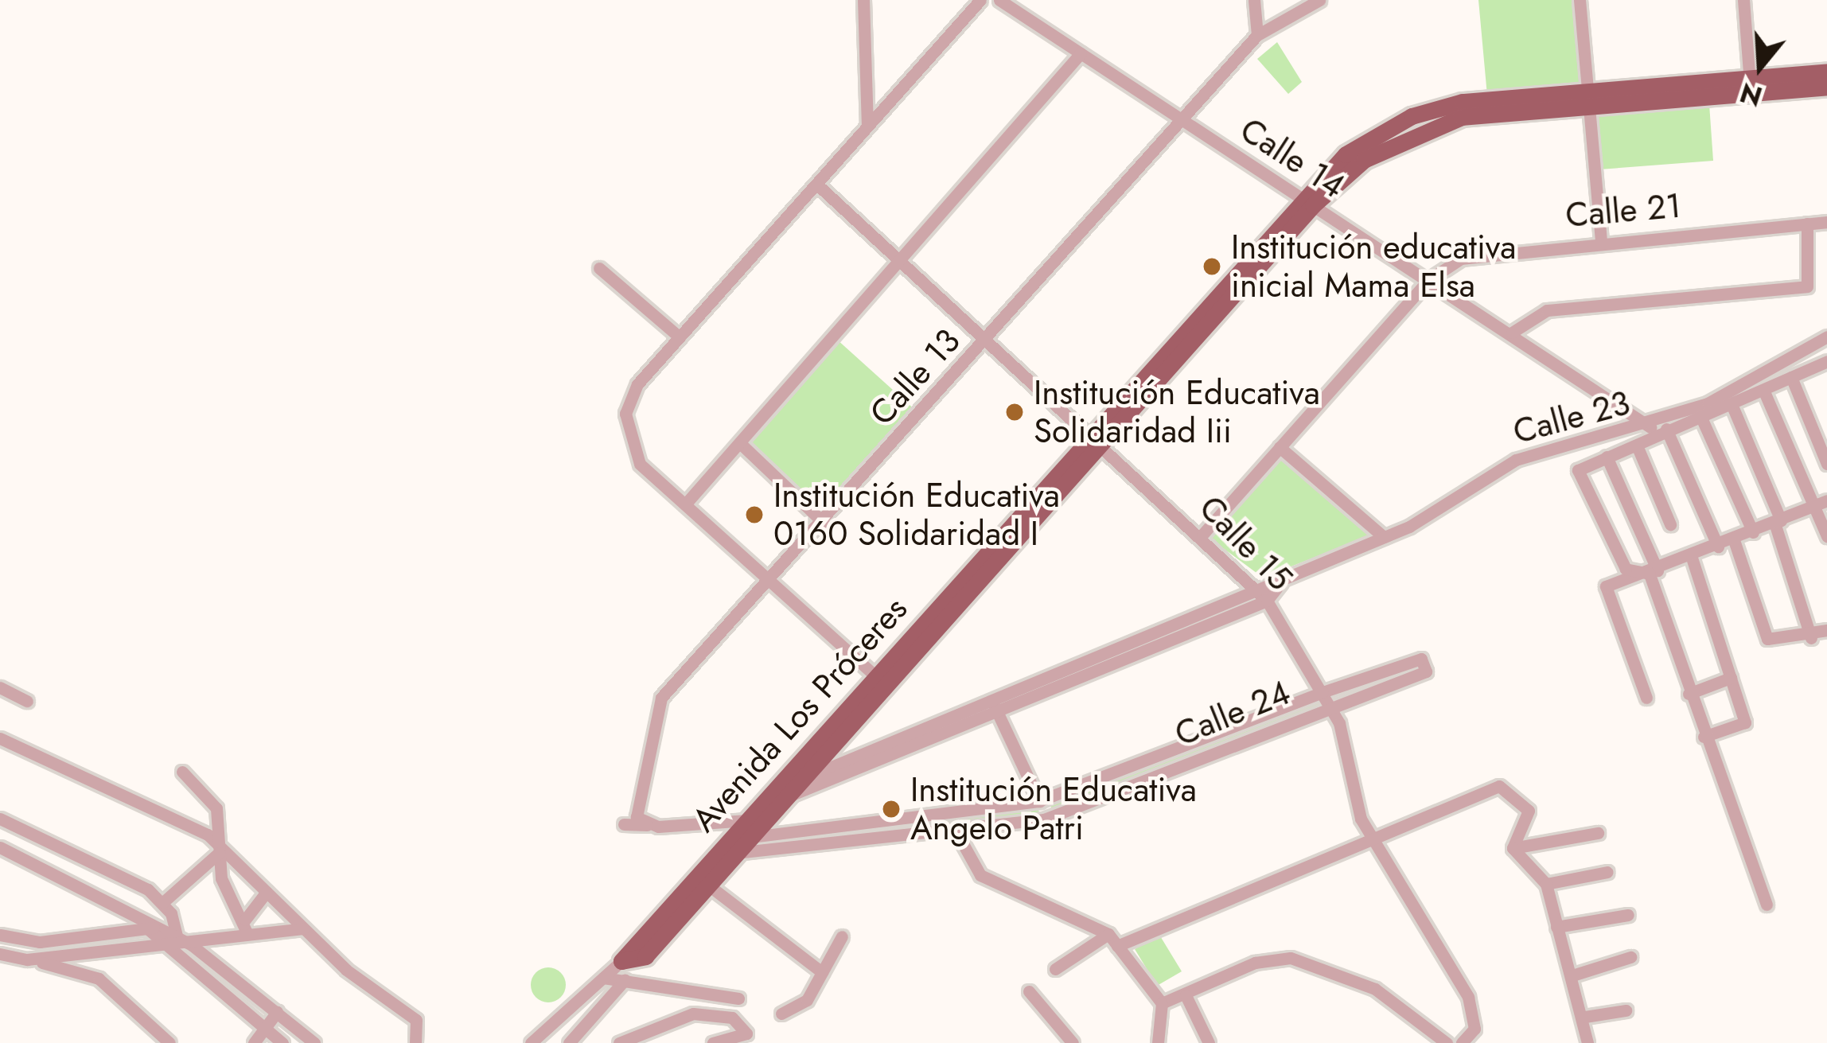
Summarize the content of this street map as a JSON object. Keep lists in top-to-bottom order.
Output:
{
  "streets": {
    "main road": ["Avenida Los Próceres"],
    "street": [
      "Calle 14",
      "Calle 21",
      "Calle 13",
      "Calle 23",
      "Calle 15",
      "Calle 24"
    ]
  },
  "crossings": [
    ["Calle 14", "Calle 21"],
    ["Calle 14", "Calle 13"],
    ["Calle 14", "Calle 23"],
    ["Calle 14", "Avenida Los Próceres"],
    ["Calle 21", "Calle 15"],
    ["Calle 13", "Calle 15"],
    ["Calle 13", "Calle 24"],
    ["Calle 23", "Calle 15"],
    ["Calle 23", "Avenida Los Próceres"],
    ["Calle 15", "Calle 24"],
    ["Calle 15", "Avenida Los Próceres"],
    ["Calle 24", "Avenida Los Próceres"]
  ],
  "places": [
    "Institución educativa inicial Mama Elsa",
    "Institución Educativa Solidaridad Iii",
    "Institución Educativa 0160 Solidaridad I",
    "Institución Educativa Angelo Patri"
  ],
  "north": "bottom"
}
